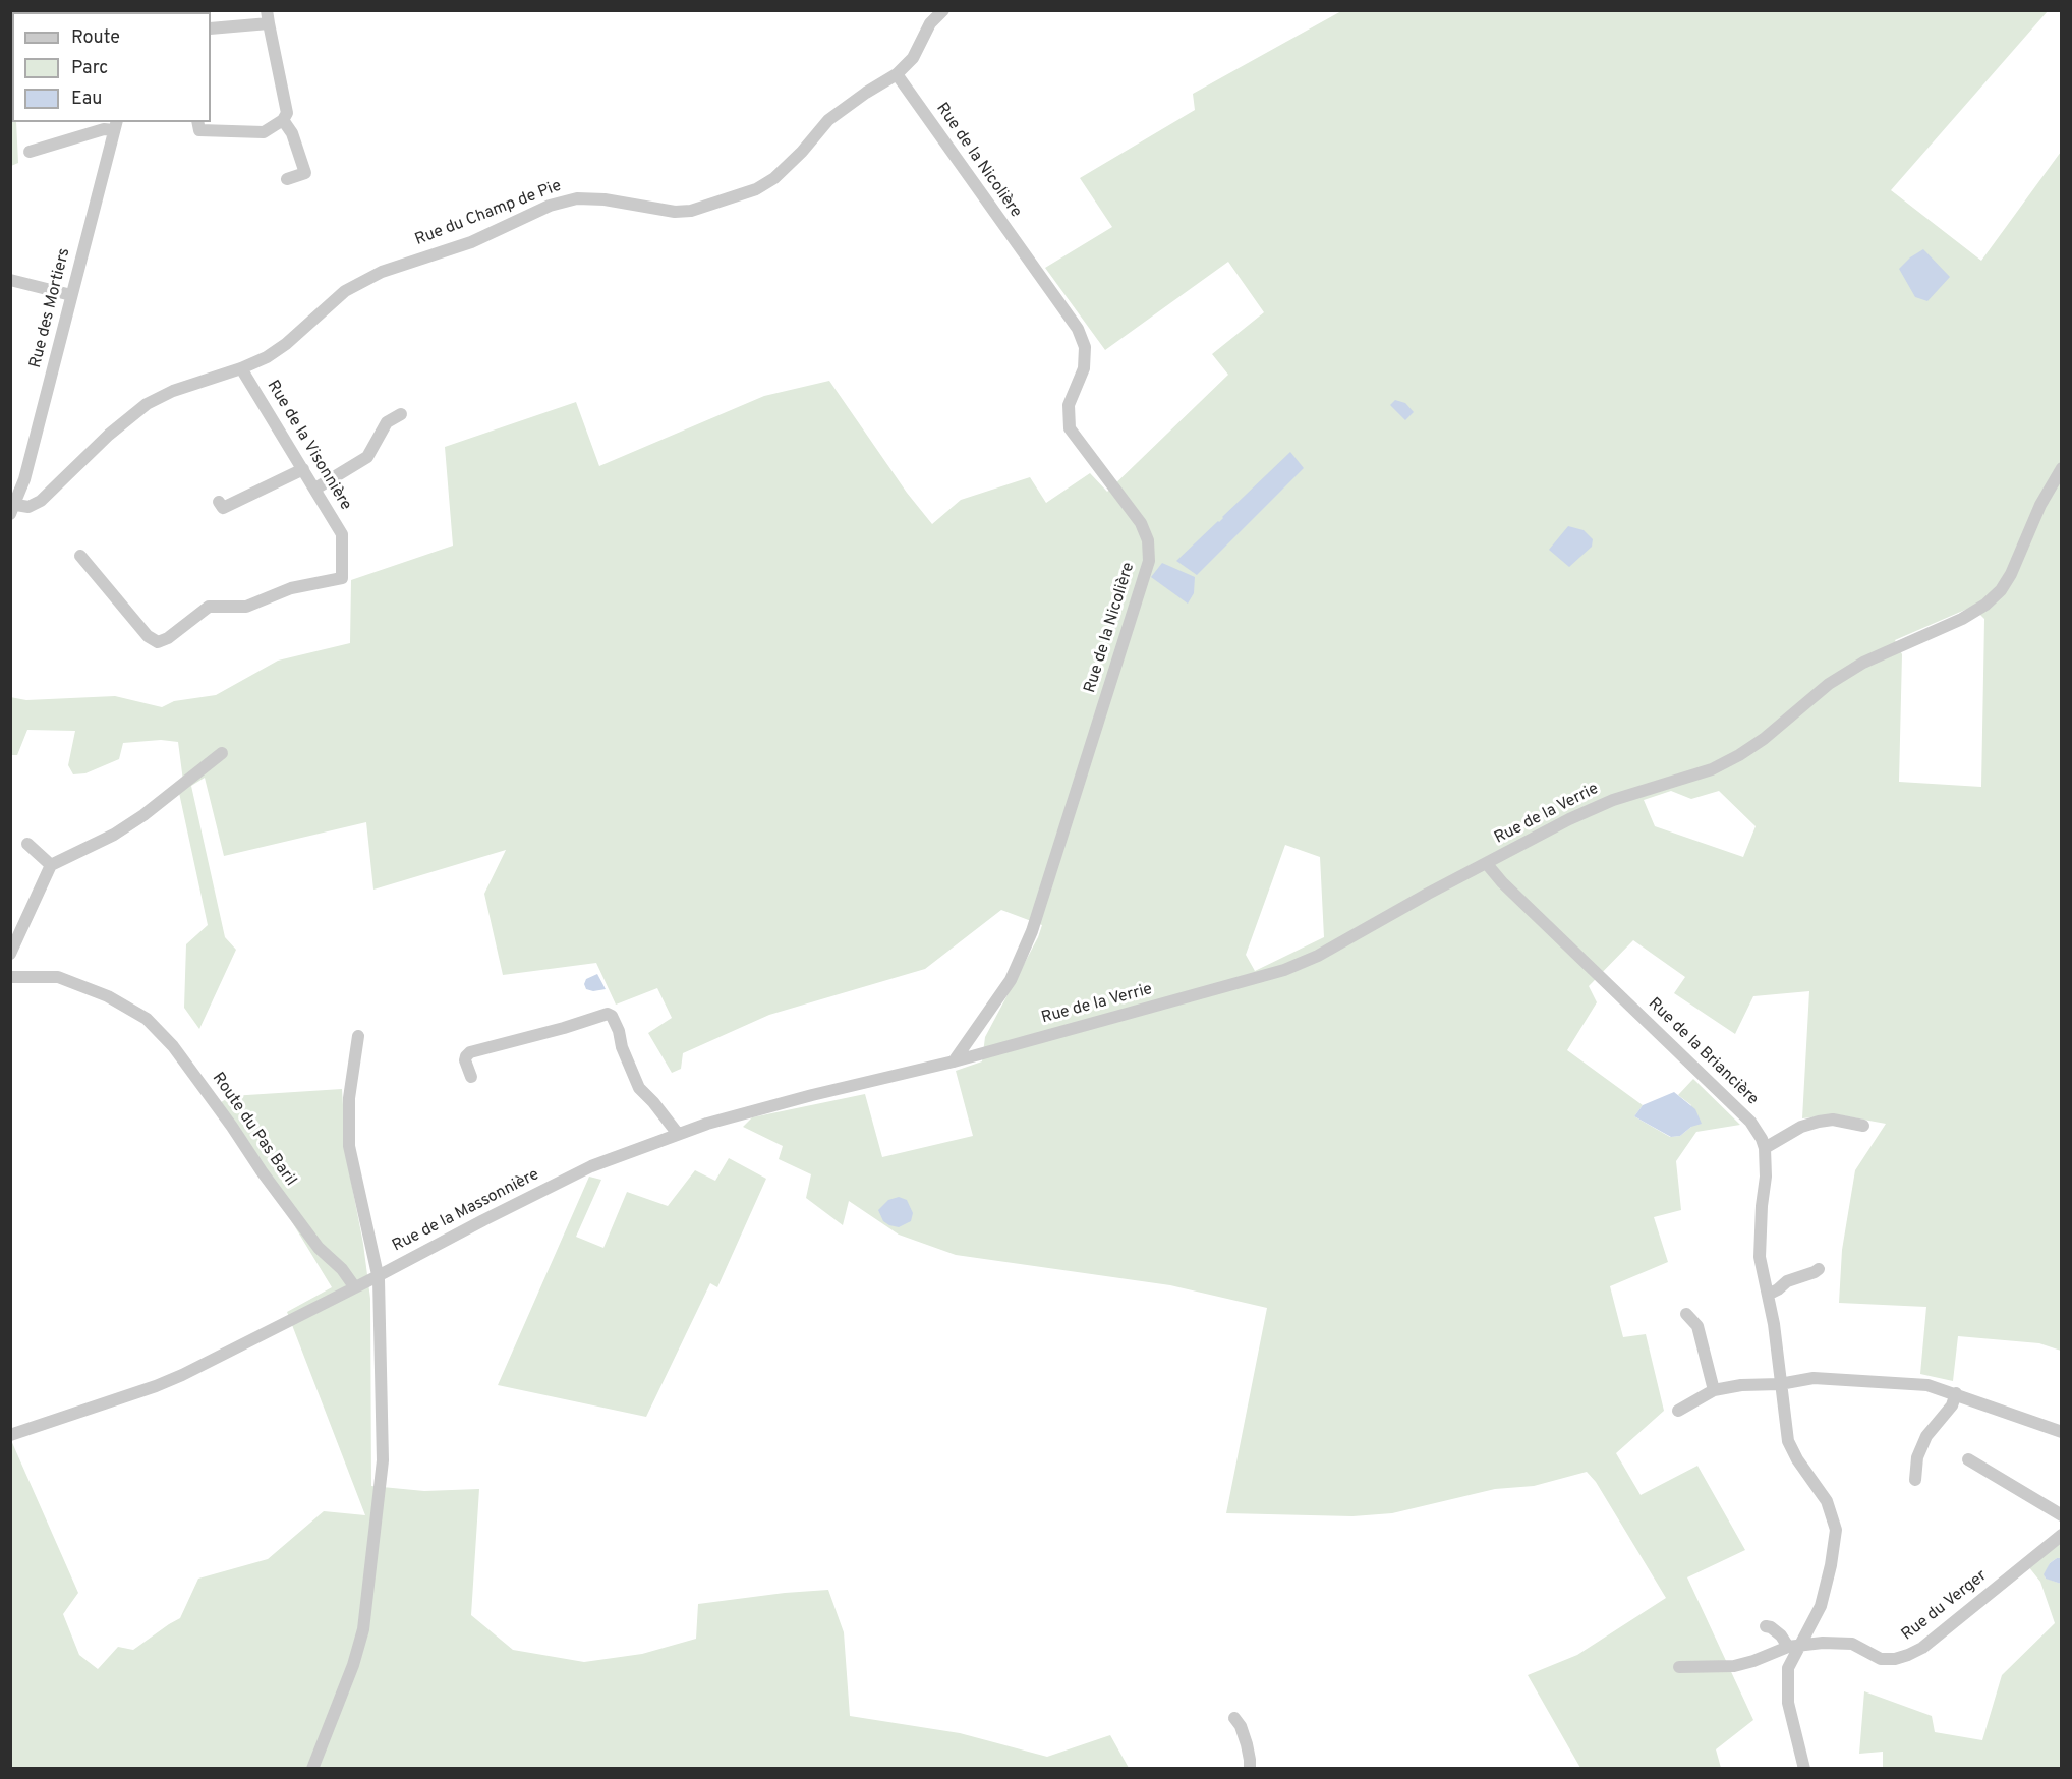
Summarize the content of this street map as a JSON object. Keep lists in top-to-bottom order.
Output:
{
  "streets": {
    "street": [
      "Rue de la Nicolière",
      "Rue du Champ de Pie",
      "Rue des Mortiers",
      "Rue de la Visonnière",
      "Rue de la Verrie",
      "Rue de la Briancière",
      "Route du Pas Baril",
      "Rue de la Massonnière",
      "Rue du Verger"
    ]
  },
  "crossings": [
    ["Rue de la Nicolière", "Rue du Champ de Pie"],
    ["Rue de la Nicolière", "Rue de la Verrie"],
    ["Rue de la Nicolière", "Rue de la Massonnière"],
    ["Rue du Champ de Pie", "Rue des Mortiers"],
    ["Rue du Champ de Pie", "Rue de la Visonnière"],
    ["Rue de la Verrie", "Rue de la Briancière"],
    ["Rue de la Verrie", "Rue de la Massonnière"],
    ["Rue de la Briancière", "Rue du Verger"],
    ["Route du Pas Baril", "Rue de la Massonnière"]
  ],
  "legend": ["Route", "Parc", "Eau"]
}
